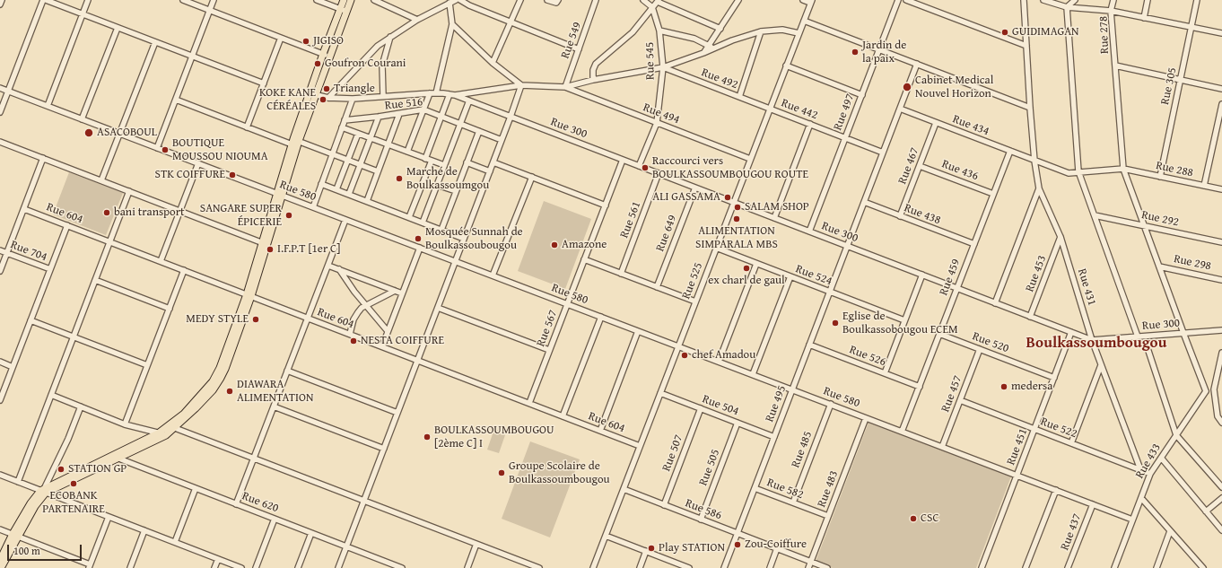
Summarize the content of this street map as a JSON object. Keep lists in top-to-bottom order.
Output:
{
  "streets": {
    "street": [
      "Rue 278",
      "Rue 549",
      "Rue 545",
      "Rue 492",
      "Rue 305",
      "Rue 516",
      "Rue 442",
      "Rue 497",
      "Rue 494",
      "Rue 434",
      "Rue 300",
      "Rue 467",
      "Rue 288",
      "Rue 436",
      "Rue 580",
      "Rue 604",
      "Rue 438",
      "Rue 292",
      "Rue 561",
      "Rue 649",
      "Rue 704",
      "Rue 298",
      "Rue 453",
      "Rue 524",
      "Rue 459",
      "Rue 525",
      "Rue 431",
      "Rue 567",
      "Rue 520",
      "Rue 526",
      "Rue 457",
      "Rue 495",
      "Rue 504",
      "Rue 522",
      "Rue 451",
      "Rue 485",
      "Rue 507",
      "Rue 433",
      "Rue 505",
      "Rue 582",
      "Rue 483",
      "Rue 620",
      "Rue 586",
      "Rue 437"
    ]
  },
  "crossings": [
    ["Rue 278", "Rue 305"],
    ["Rue 278", "Rue 300"],
    ["Rue 278", "Rue 288"],
    ["Rue 278", "Rue 292"],
    ["Rue 278", "Rue 298"],
    ["Rue 278", "Rue 433"],
    ["Rue 549", "Rue 494"],
    ["Rue 545", "Rue 492"],
    ["Rue 545", "Rue 494"],
    ["Rue 545", "Rue 300"],
    ["Rue 492", "Rue 442"],
    ["Rue 492", "Rue 525"],
    ["Rue 305", "Rue 288"],
    ["Rue 442", "Rue 497"],
    ["Rue 442", "Rue 525"],
    ["Rue 442", "Rue 495"],
    ["Rue 497", "Rue 300"],
    ["Rue 494", "Rue 525"],
    ["Rue 434", "Rue 467"],
    ["Rue 434", "Rue 288"],
    ["Rue 434", "Rue 459"],
    ["Rue 434", "Rue 431"],
    ["Rue 434", "Rue 495"],
    ["Rue 300", "Rue 561"],
    ["Rue 300", "Rue 649"],
    ["Rue 300", "Rue 453"],
    ["Rue 300", "Rue 459"],
    ["Rue 300", "Rue 525"],
    ["Rue 300", "Rue 431"],
    ["Rue 300", "Rue 567"],
    ["Rue 300", "Rue 495"],
    ["Rue 300", "Rue 451"],
    ["Rue 467", "Rue 436"],
    ["Rue 467", "Rue 438"],
    ["Rue 436", "Rue 459"],
    ["Rue 580", "Rue 459"],
    ["Rue 580", "Rue 525"],
    ["Rue 580", "Rue 567"],
    ["Rue 580", "Rue 457"],
    ["Rue 580", "Rue 495"],
    ["Rue 580", "Rue 451"],
    ["Rue 580", "Rue 485"],
    ["Rue 580", "Rue 433"],
    ["Rue 580", "Rue 483"],
    ["Rue 580", "Rue 437"],
    ["Rue 604", "Rue 525"],
    ["Rue 604", "Rue 567"],
    ["Rue 438", "Rue 459"],
    ["Rue 438", "Rue 495"],
    ["Rue 453", "Rue 431"],
    ["Rue 524", "Rue 525"],
    ["Rue 524", "Rue 495"],
    ["Rue 459", "Rue 520"],
    ["Rue 459", "Rue 526"],
    ["Rue 525", "Rue 504"],
    ["Rue 525", "Rue 586"],
    ["Rue 431", "Rue 522"],
    ["Rue 520", "Rue 457"],
    ["Rue 520", "Rue 451"],
    ["Rue 526", "Rue 495"],
    ["Rue 457", "Rue 522"],
    ["Rue 495", "Rue 504"],
    ["Rue 495", "Rue 582"],
    ["Rue 495", "Rue 586"],
    ["Rue 504", "Rue 507"],
    ["Rue 504", "Rue 505"],
    ["Rue 522", "Rue 451"],
    ["Rue 522", "Rue 433"],
    ["Rue 485", "Rue 582"],
    ["Rue 507", "Rue 586"],
    ["Rue 505", "Rue 586"],
    ["Rue 582", "Rue 483"],
    ["Rue 483", "Rue 586"]
  ],
  "districts": ["Boulkassoumbougou"],
  "places": [
    "GUIDIMAGAN",
    "JIGISO",
    "Jardin de la paix",
    "Goufron Courani",
    "Cabinet Medical Nouvel Horizon",
    "Triangle",
    "KOKE KANE CÉRÉALES",
    "ASACOBOUL",
    "BOUTIQUE MOUSSOU NIOUMA",
    "Raccourci vers BOULKASSOUMBOUGOU ROUTE",
    "STK COIFFURE",
    "Marché de Boulkassoumgou",
    "ALI GASSAMA",
    "SALAM SHOP",
    "bani transport",
    "SANGARE SUPER ÉPICERIE",
    "ALIMENTATION SIMPARALA MBS",
    "Mosquée Sunnah de Boulkassoubougou",
    "Amazone",
    "I.F.P.T [1er C]",
    "ex charl de gaul",
    "MEDY STYLE",
    "Eglise de Boulkassobougou ECEM",
    "NESTA COIFFURE",
    "chef Amadou",
    "medersa",
    "DIAWARA ALIMENTATION",
    "BOULKASSOUMBOUGOU [2ème C] I",
    "STATION GP",
    "Groupe Scolaire de Boulkassoumbougou",
    "ECOBANK PARTENAIRE",
    "CSC",
    "Zou-Coiffure",
    "Play STATION"
  ],
  "scale_bar": "100 m"
}
